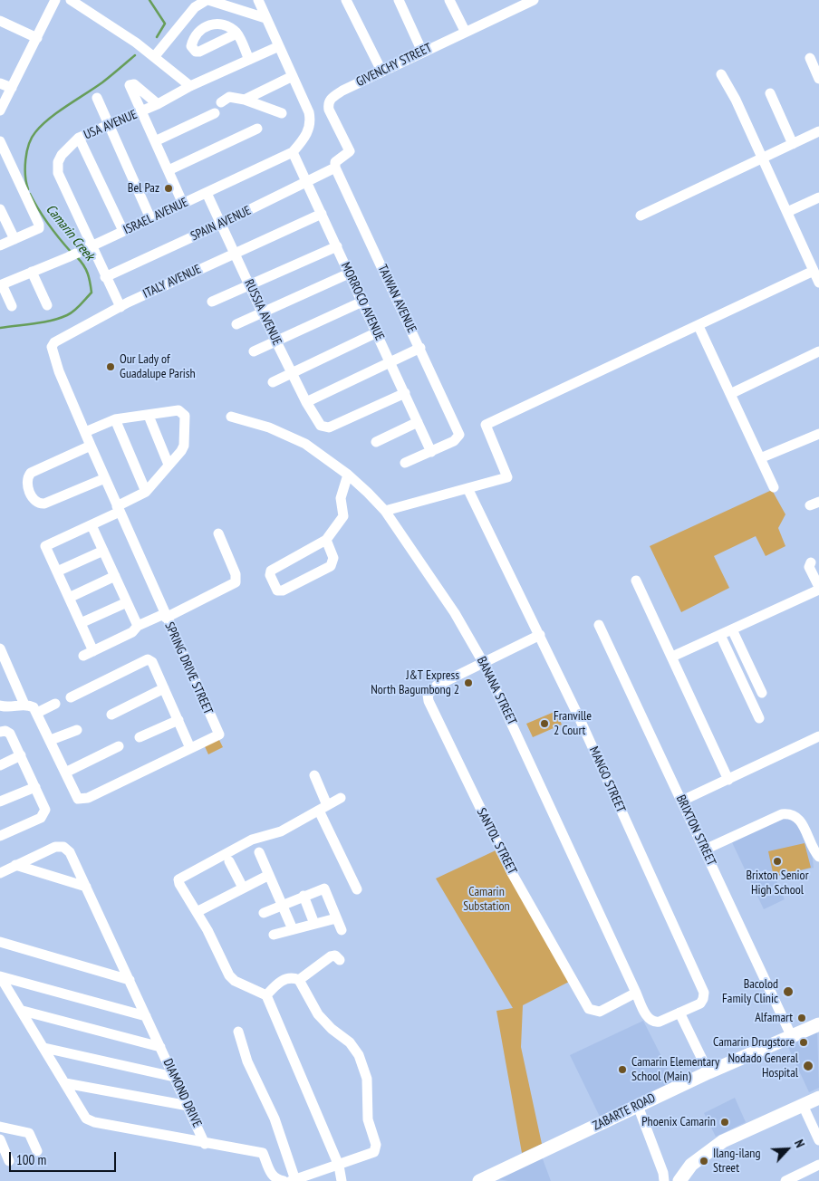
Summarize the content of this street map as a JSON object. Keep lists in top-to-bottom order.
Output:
{
  "streets": {
    "main road": ["ZABARTE ROAD"],
    "street": [
      "GIVENCHY STREET",
      "USA AVENUE",
      "ISRAEL AVENUE",
      "SPAIN AVENUE",
      "ITALY AVENUE",
      "TAIWAN AVENUE",
      "MORROCO AVENUE",
      "RUSSIA AVENUE",
      "SPRING DRIVE STREET",
      "BANANA STREET",
      "MANGO STREET",
      "BRIXTON STREET",
      "SANTOL STREET",
      "DIAMOND DRIVE"
    ]
  },
  "crossings": [
    ["GIVENCHY STREET", "SPAIN AVENUE"],
    ["GIVENCHY STREET", "TAIWAN AVENUE"],
    ["USA AVENUE", "ISRAEL AVENUE"],
    ["USA AVENUE", "SPAIN AVENUE"],
    ["USA AVENUE", "ITALY AVENUE"],
    ["ISRAEL AVENUE", "MORROCO AVENUE"],
    ["ISRAEL AVENUE", "RUSSIA AVENUE"],
    ["SPAIN AVENUE", "TAIWAN AVENUE"],
    ["SPAIN AVENUE", "MORROCO AVENUE"],
    ["SPAIN AVENUE", "RUSSIA AVENUE"],
    ["ITALY AVENUE", "MORROCO AVENUE"],
    ["ITALY AVENUE", "RUSSIA AVENUE"],
    ["ITALY AVENUE", "SPRING DRIVE STREET"],
    ["TAIWAN AVENUE", "MORROCO AVENUE"],
    ["MORROCO AVENUE", "RUSSIA AVENUE"],
    ["BANANA STREET", "MANGO STREET"],
    ["BANANA STREET", "SANTOL STREET"],
    ["BRIXTON STREET", "ZABARTE ROAD"]
  ],
  "water": ["Camarin Creek"],
  "parks": ["Camarin Substation"],
  "places": [
    "Bel Paz",
    "Our Lady of Guadalupe Parish",
    "J&T Express North Bagumbong 2",
    "Franville 2 Court",
    "Brixton Senior High School",
    "Bacolod Family Clinic",
    "Alfamart",
    "Camarin Drugstore",
    "Nodado General Hospital",
    "Camarin Elementary School (Main)",
    "Phoenix Camarin",
    "Ilang-ilang Street"
  ],
  "scale_bar": "100 m",
  "north": "top right"
}
